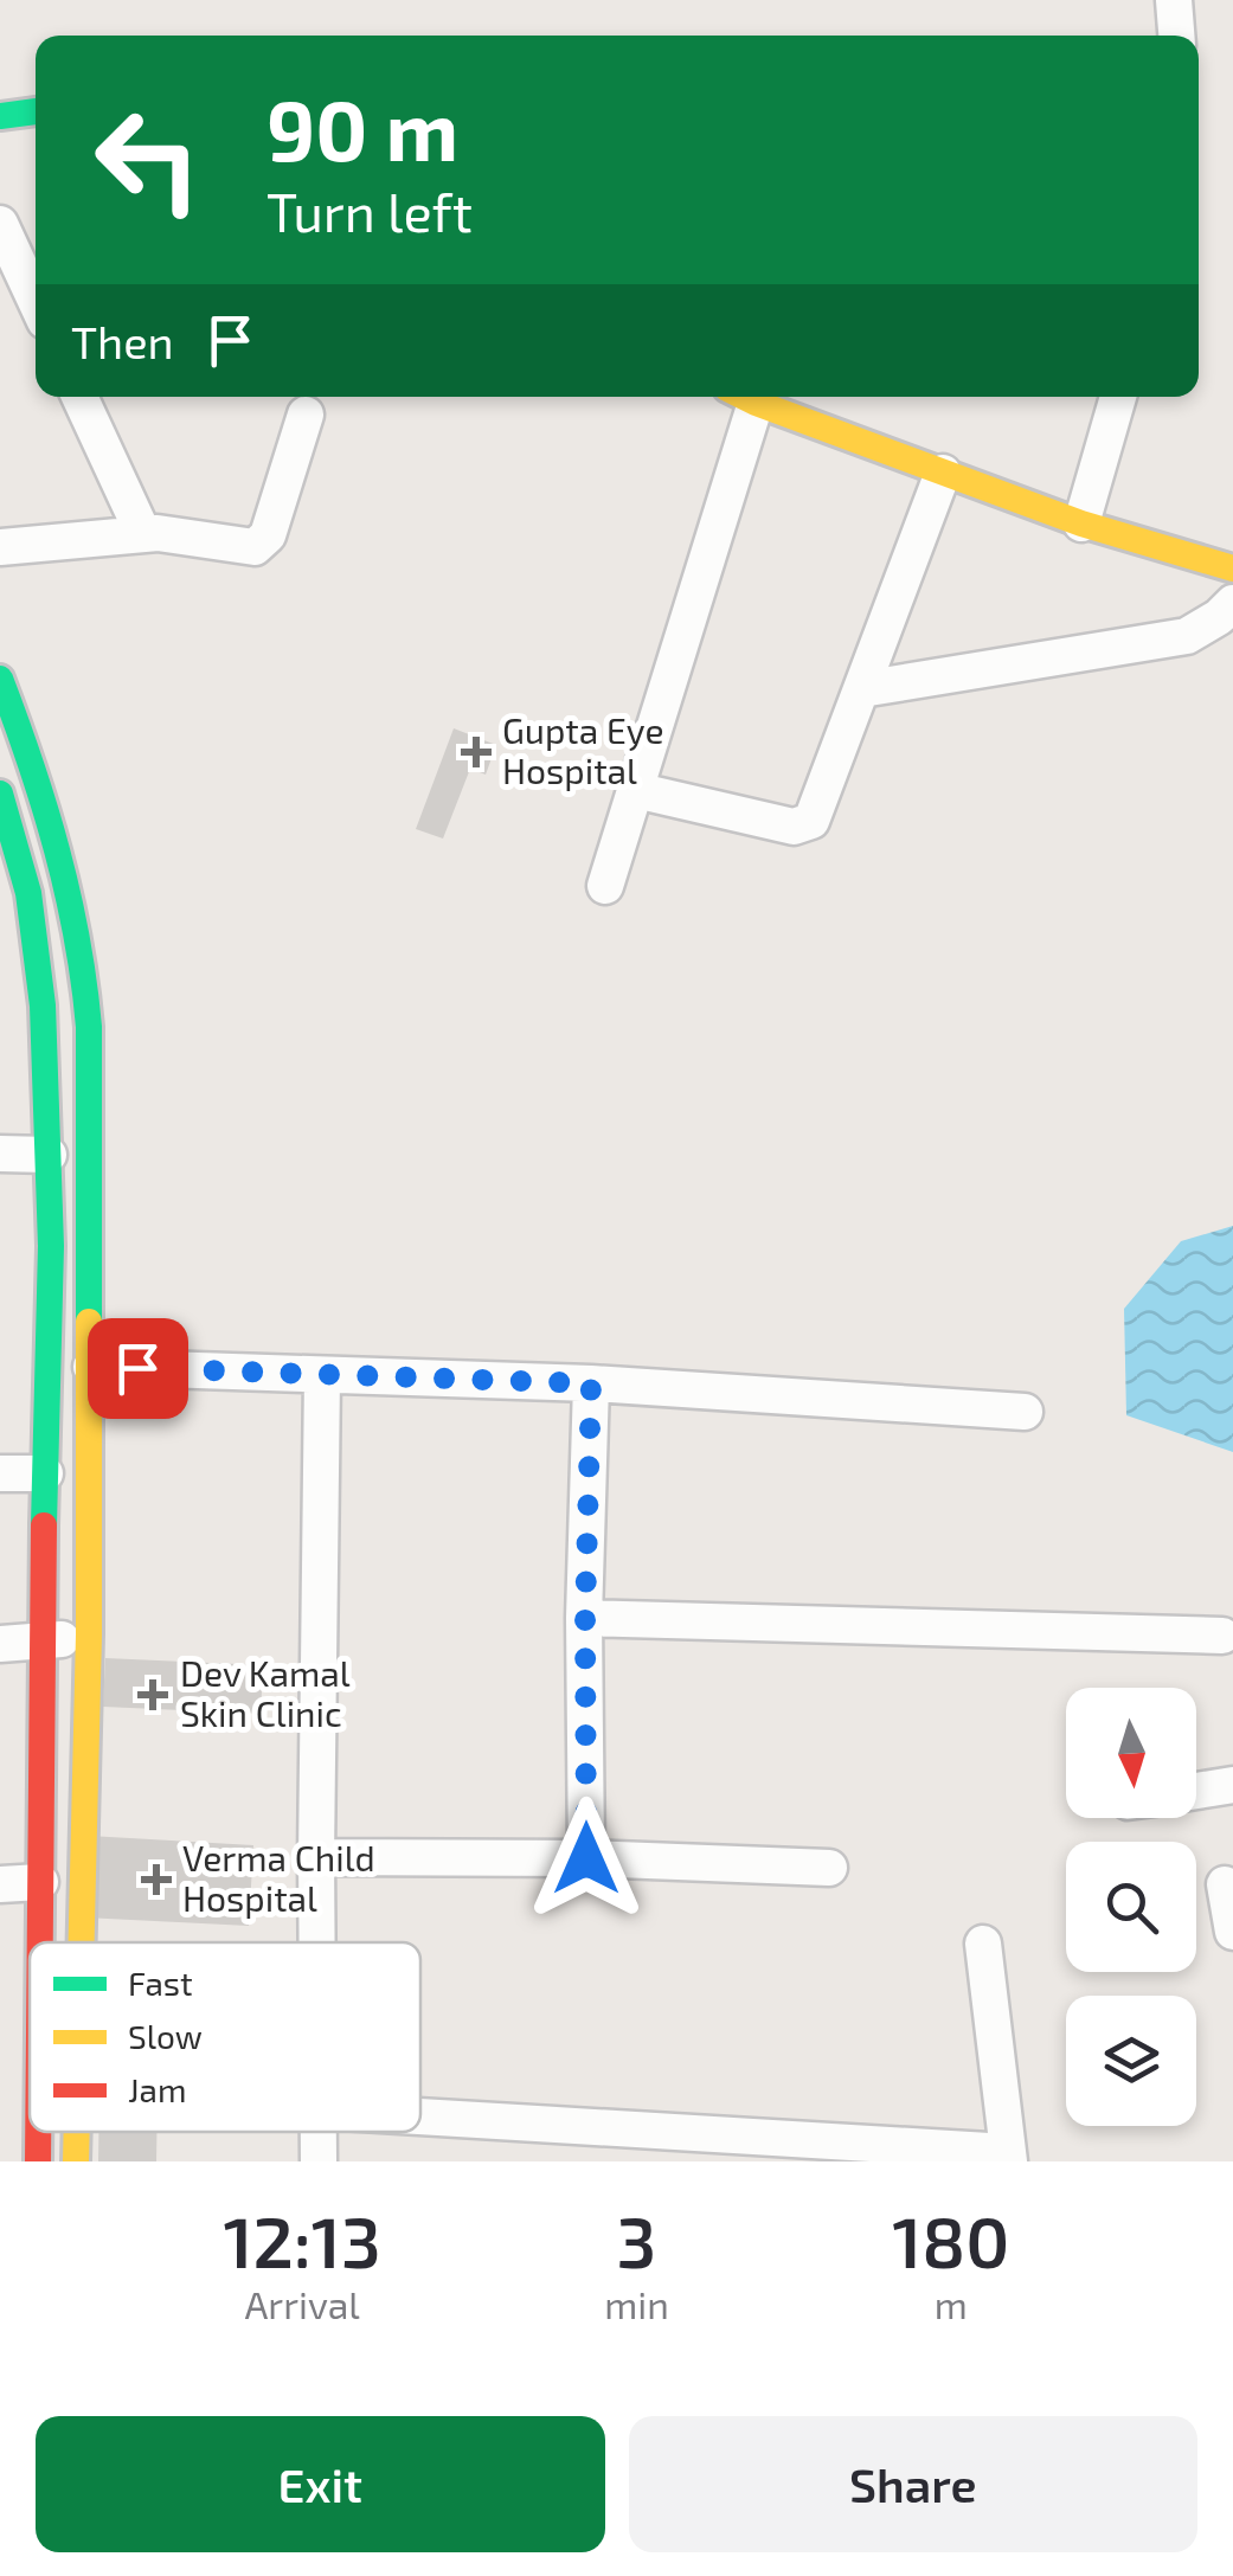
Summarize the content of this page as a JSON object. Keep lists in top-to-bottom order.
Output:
{
  "places": {
    "health": ["Gupta Eye Hospital", "Dev Kamal Skin Clinic", "Verma Child Hospital"]
  },
  "legend": ["Fast", "Slow", "Jam"],
  "north": "bottom",
  "page": {
    "turn": ["90 m", "Turn left"],
    "then": "Then",
    "eta": [
      "12:13",
      "Arrival",
      "3",
      "min",
      "180",
      "m"
    ],
    "buttons": ["Exit", "Share"]
  }
}
